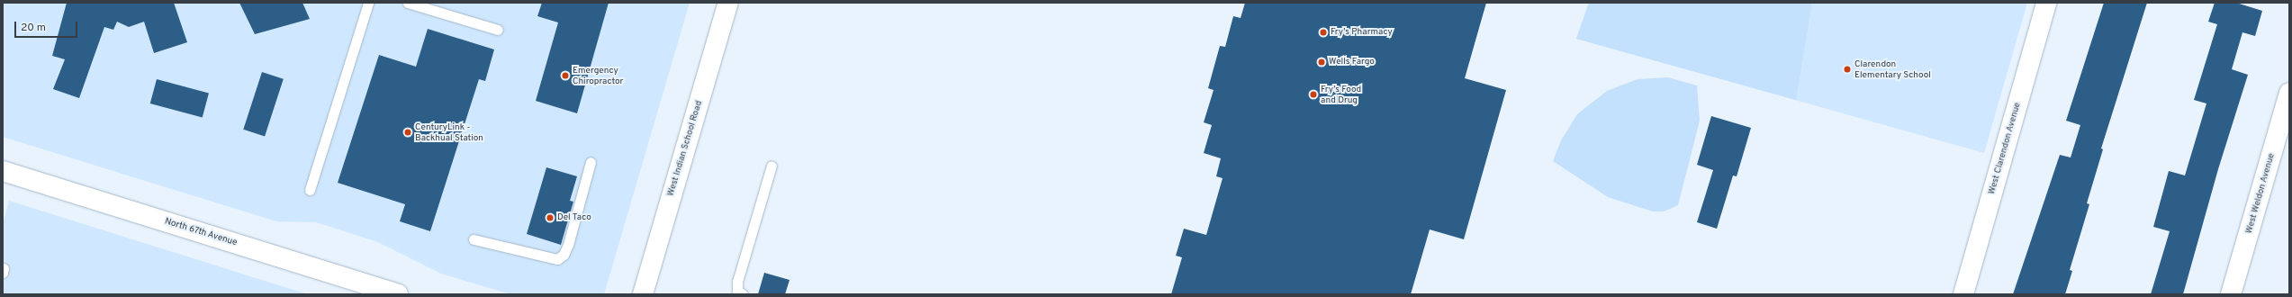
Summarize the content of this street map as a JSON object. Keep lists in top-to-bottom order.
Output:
{
  "streets": {
    "main road": [
      "West Indian School Road",
      "West Clarendon Avenue",
      "West Weldon Avenue",
      "North 67th Avenue"
    ]
  },
  "places": [
    "Fry's Pharmacy",
    "Wells Fargo",
    "Clarendon Elementary School",
    "Emergency Chiropractor",
    "Fry's Food and Drug",
    "CenturyLink - Backhual Station",
    "Del Taco"
  ],
  "scale_bar": "20 m"
}
